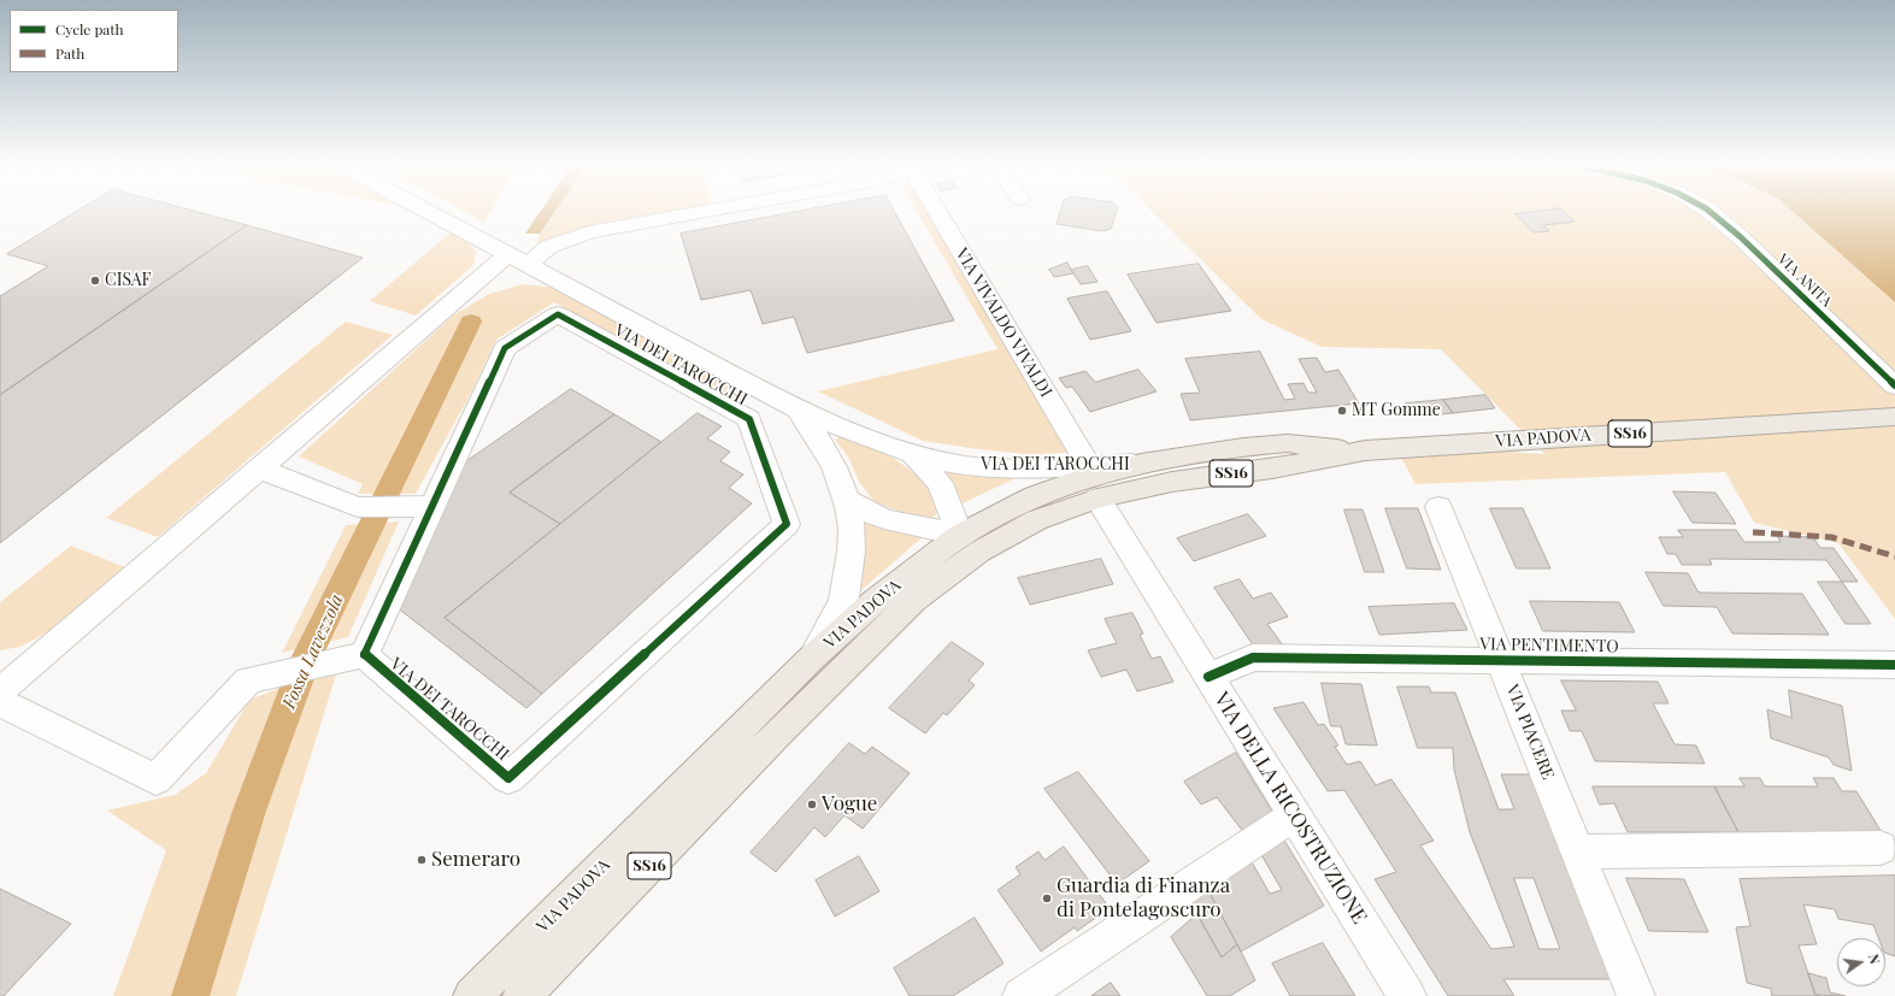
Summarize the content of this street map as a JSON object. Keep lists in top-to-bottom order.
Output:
{
  "streets": {
    "main road": ["SS16", "VIA PADOVA"],
    "street": [
      "VIA ANITA",
      "VIA VIVALDO VIVALDI",
      "VIA DEI TAROCCHI",
      "VIA PENTIMENTO",
      "VIA PIACERE",
      "VIA DELLA RICOSTRUZIONE"
    ]
  },
  "crossings": [
    ["VIA VIVALDO VIVALDI", "VIA DEI TAROCCHI"],
    ["VIA VIVALDO VIVALDI", "VIA PADOVA"],
    ["VIA VIVALDO VIVALDI", "VIA DELLA RICOSTRUZIONE"],
    ["VIA DEI TAROCCHI", "VIA PADOVA"],
    ["VIA DEI TAROCCHI", "VIA DELLA RICOSTRUZIONE"],
    ["VIA PADOVA", "VIA DELLA RICOSTRUZIONE"],
    ["VIA PENTIMENTO", "VIA PIACERE"],
    ["VIA PENTIMENTO", "VIA DELLA RICOSTRUZIONE"]
  ],
  "water": ["Fossa Lavezzola"],
  "places": [
    "CISAF",
    "MT Gomme",
    "Vogue",
    "Semeraro",
    "Guardia di Finanza di Pontelagoscuro"
  ],
  "legend": ["Cycle path", "Path"],
  "north": "right"
}
